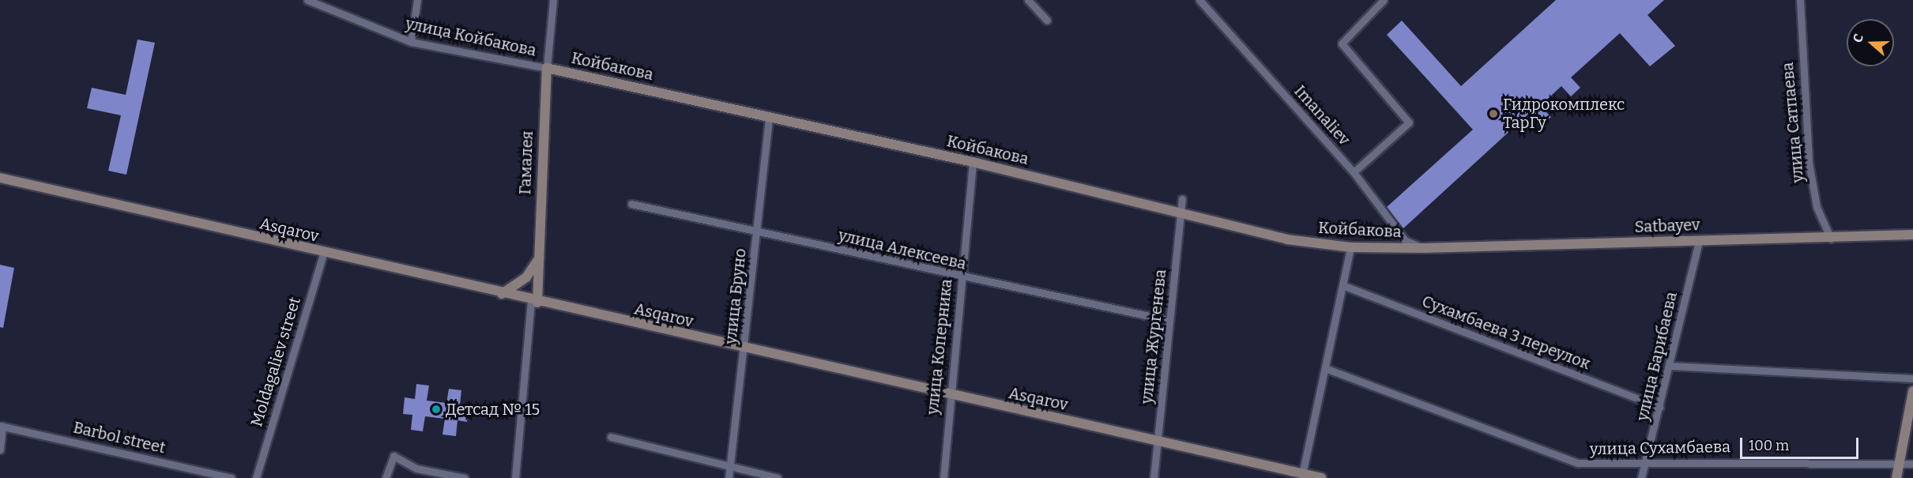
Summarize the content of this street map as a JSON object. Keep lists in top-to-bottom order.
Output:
{
  "streets": {
    "street": [
      "улица Койбакова",
      "Койбакова",
      "Imanaliev",
      "улица Сатпаева",
      "Гамалея",
      "Satbayev",
      "Asqarov",
      "улица Алексеева",
      "улица Бруно",
      "Сухамбаева 3 переулок",
      "улица Жургенева",
      "улица Коперника",
      "улица Барибаева",
      "Moldagaliev street",
      "Barbol street",
      "улица Сухамбаева"
    ]
  },
  "crossings": [
    ["улица Койбакова", "Койбакова"],
    ["улица Койбакова", "Гамалея"],
    ["Койбакова", "Imanaliev"],
    ["Койбакова", "Гамалея"],
    ["Койбакова", "Satbayev"],
    ["Койбакова", "улица Бруно"],
    ["Койбакова", "улица Жургенева"],
    ["Койбакова", "улица Коперника"],
    ["Imanaliev", "Satbayev"],
    ["улица Сатпаева", "Satbayev"],
    ["Гамалея", "Asqarov"],
    ["Satbayev", "улица Барибаева"],
    ["Asqarov", "улица Бруно"],
    ["Asqarov", "улица Жургенева"],
    ["Asqarov", "улица Коперника"],
    ["Asqarov", "Moldagaliev street"],
    ["улица Алексеева", "улица Бруно"],
    ["улица Алексеева", "улица Жургенева"],
    ["улица Алексеева", "улица Коперника"],
    ["Сухамбаева 3 переулок", "улица Барибаева"],
    ["улица Барибаева", "улица Сухамбаева"]
  ],
  "places": ["Гидрокомплекс ТарГу", "Детсад № 15"],
  "scale_bar": "100 m",
  "north": "left"
}
